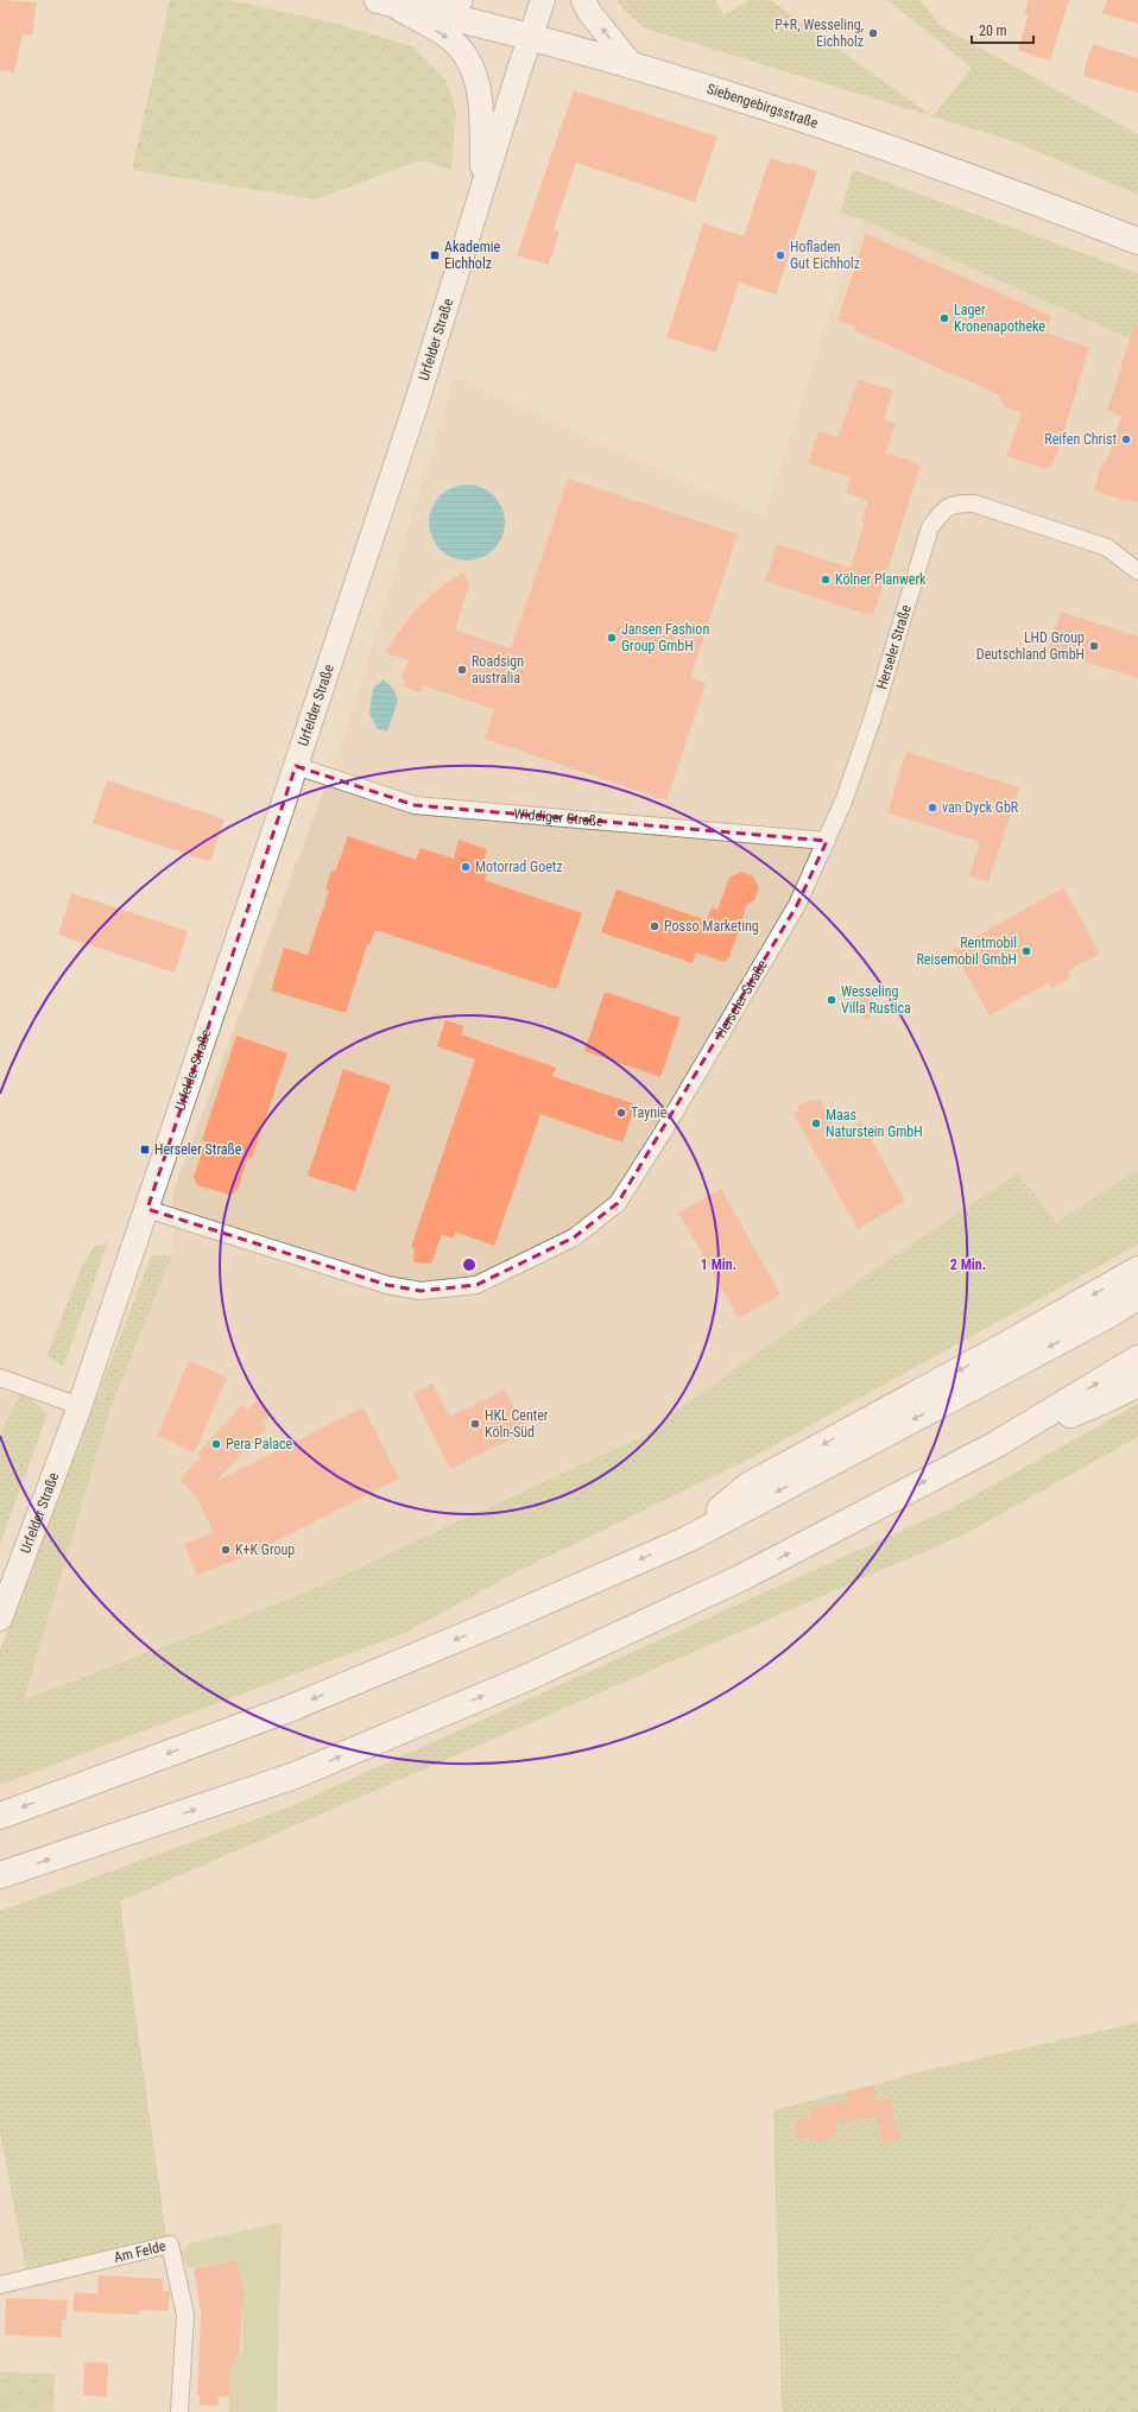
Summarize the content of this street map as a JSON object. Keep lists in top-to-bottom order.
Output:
{
  "streets": {
    "main road": ["Siebengebirgsstraße", "Urfelder Straße"],
    "street": ["Herseler Straße", "Widdiger Straße", "Am Felde"]
  },
  "crossings": [
    ["Siebengebirgsstraße", "Urfelder Straße"],
    ["Urfelder Straße", "Herseler Straße"],
    ["Urfelder Straße", "Widdiger Straße"],
    ["Herseler Straße", "Widdiger Straße"]
  ],
  "places": {
    "other": [
      "P+R, Wesseling, Eichholz",
      "Hofladen Gut Eichholz",
      "Lager Kronenapotheke",
      "Reifen Christ",
      "Kölner Planwerk",
      "Jansen Fashion Group GmbH",
      "LHD Group Deutschland GmbH",
      "Roadsign australia",
      "van Dyck GbR",
      "Motorrad Goetz",
      "Posso Marketing",
      "Rentmobil Reisemobil GmbH",
      "Wesseling Villa Rustica",
      "Taynie",
      "Maas Naturstein GmbH",
      "HKL Center Köln-Süd",
      "Pera Palace",
      "K+K Group"
    ],
    "transit": ["Akademie Eichholz", "Herseler Straße"]
  },
  "scale_bar": "20 m",
  "rings": ["1 Min.", "2 Min."]
}
